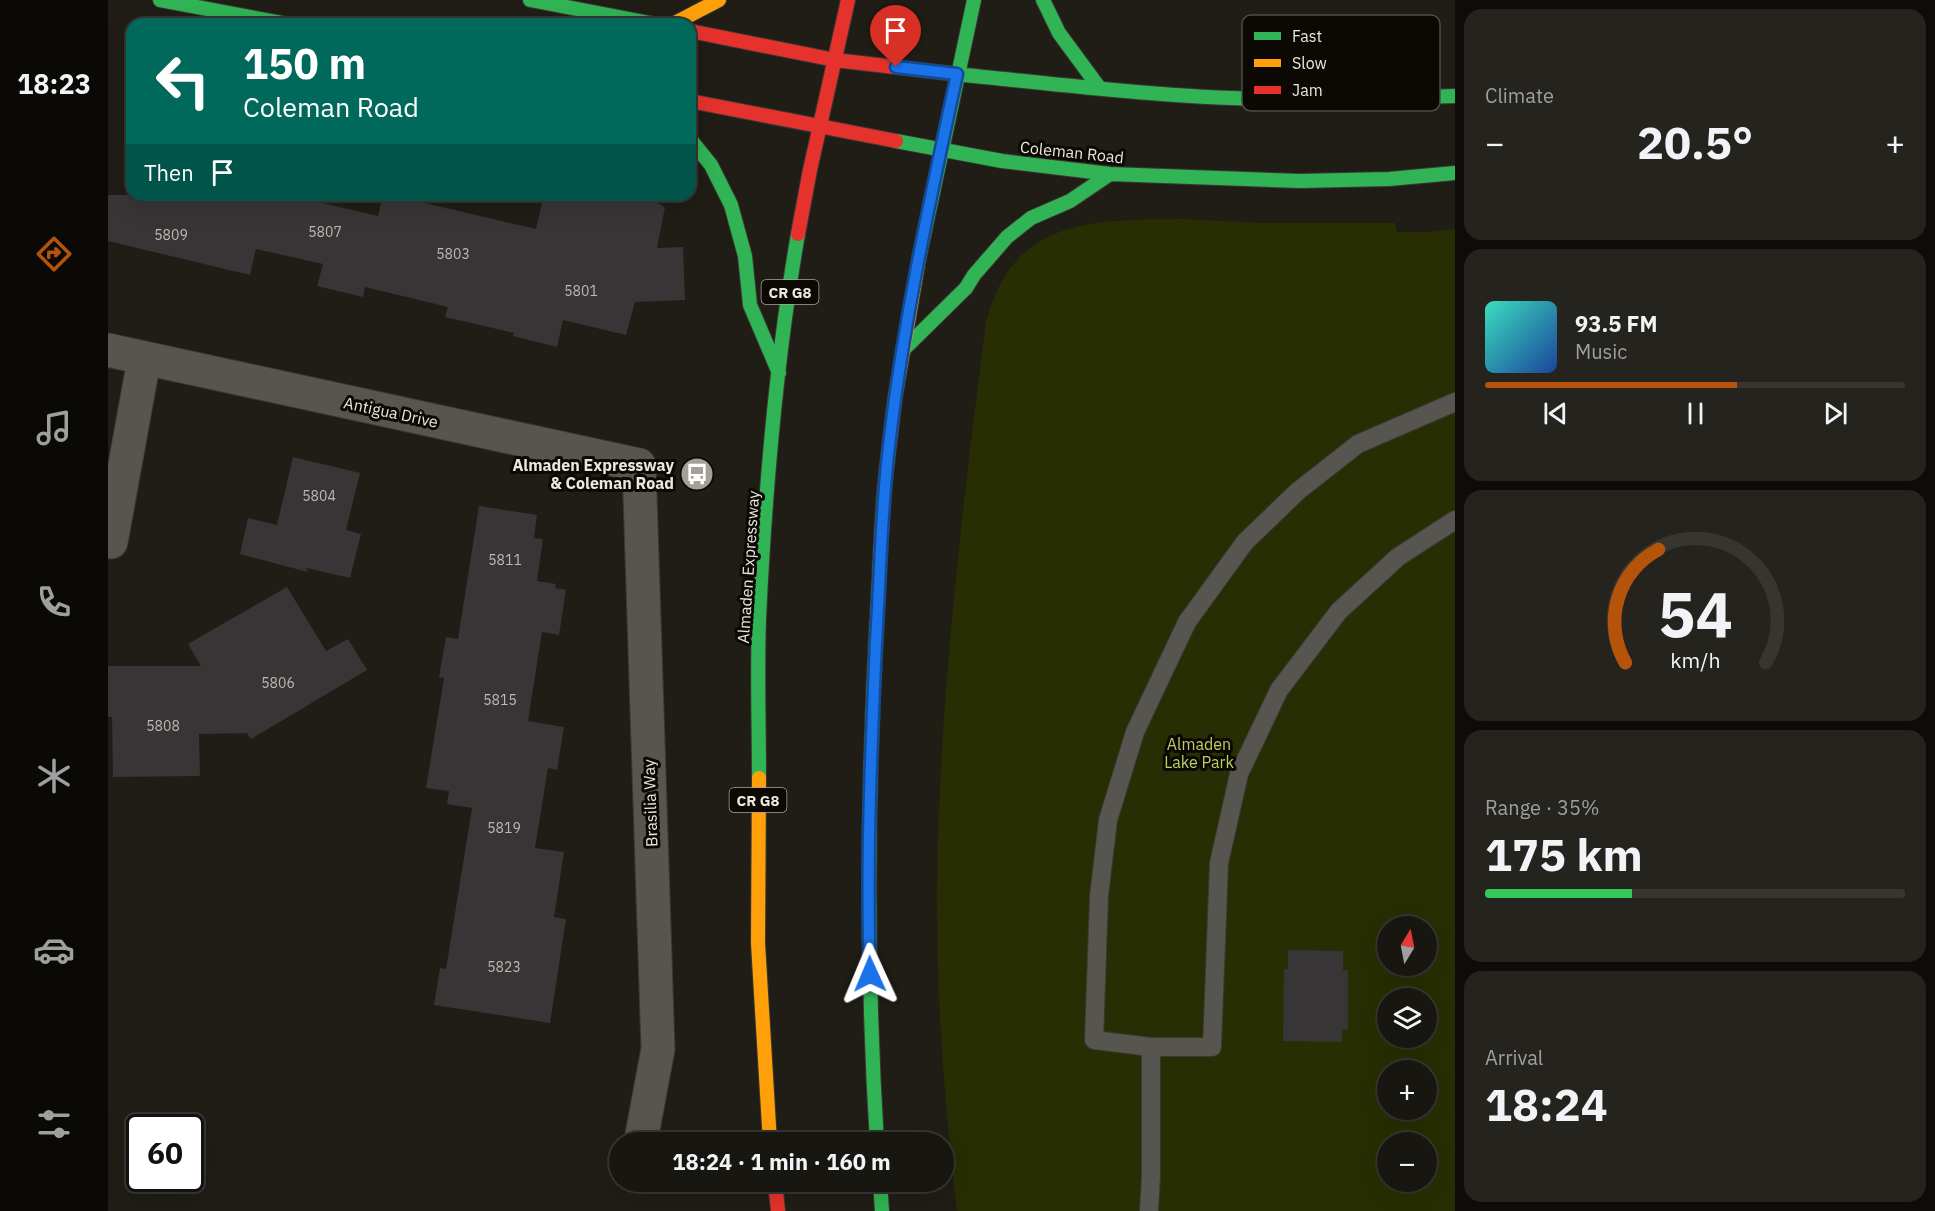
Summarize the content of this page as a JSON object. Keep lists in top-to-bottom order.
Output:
{
  "streets": {
    "main road": ["Coleman Road", "CR G8", "Almaden Expressway"],
    "street": ["Antigua Drive", "Brasilia Way"]
  },
  "crossings": [
    ["Coleman Road", "Almaden Expressway"],
    ["Antigua Drive", "Brasilia Way"]
  ],
  "parks": ["Almaden Lake Park"],
  "places": {
    "bus stop": ["Almaden Expressway & Coleman Road"]
  },
  "house_numbers": [
    "5807",
    "5809",
    "5803",
    "5801",
    "5804",
    "5811",
    "5806",
    "5815",
    "5808",
    "5819",
    "5823"
  ],
  "legend": ["Fast", "Slow", "Jam"],
  "north": "top",
  "page": {
    "tabs": "18:23",
    "tile": [
      "Climate",
      ["Range · 35%", "175 km"],
      ["Arrival", "18:24"]
    ],
    "turn": ["150 m", "Coleman Road"],
    "heat": ["−", "20.5°", "+"],
    "then": "Then",
    "song": ["93.5 FM", "Music"],
    "map_buttons": ["+", "−"],
    "limit": "60",
    "trip": "18:24 · 1 min · 160 m",
    "gauge": ["54", "km/h"]
  }
}
